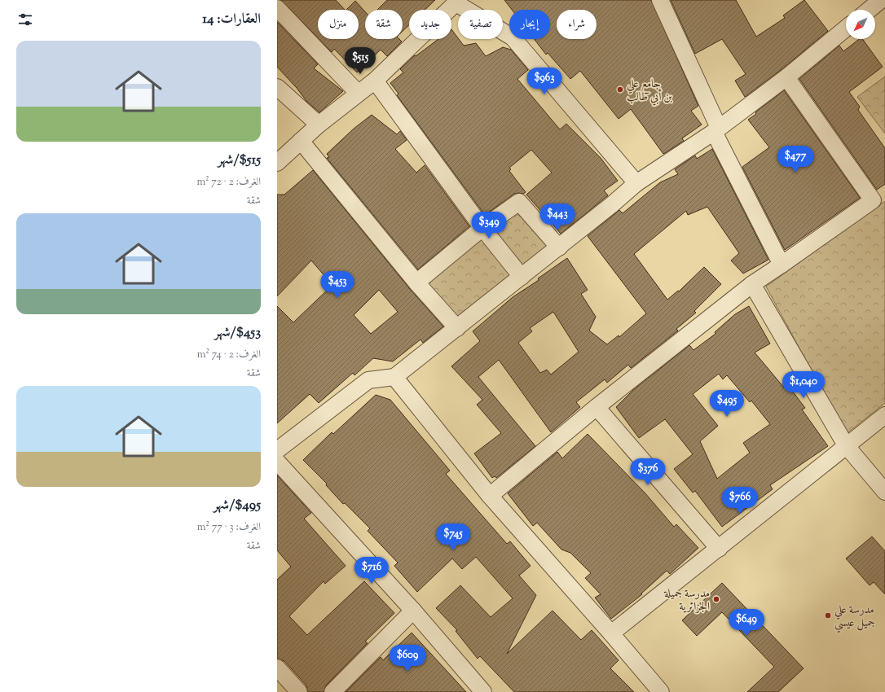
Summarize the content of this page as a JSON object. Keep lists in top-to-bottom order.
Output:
{
  "places": ["جامع علي بن أبي طالب", "مدرسة جميلة الجزائرية", "مدرسة علي جميل عيسي"],
  "north": "bottom left",
  "page": {
    "heading": "العقارات: 14",
    "chip": [
      "شراء",
      "إيجار",
      "تصفية",
      "جديد",
      "شقة",
      "منزل"
    ],
    "list": [
      {
        "name": "$515/شهر",
        "note": "الغرف: 2 · 72 m² · شقة"
      },
      {
        "name": "$453/شهر",
        "note": "الغرف: 2 · 74 m² · شقة"
      },
      {
        "name": "$495/شهر",
        "note": "الغرف: 3 · 77 m² · شقة"
      }
    ],
    "price": [
      "$515",
      "$963",
      "$477",
      "$443",
      "$349",
      "$453",
      "$1,040",
      "$495",
      "$376",
      "$766",
      "$745",
      "$716",
      "$649",
      "$609"
    ]
  }
}
